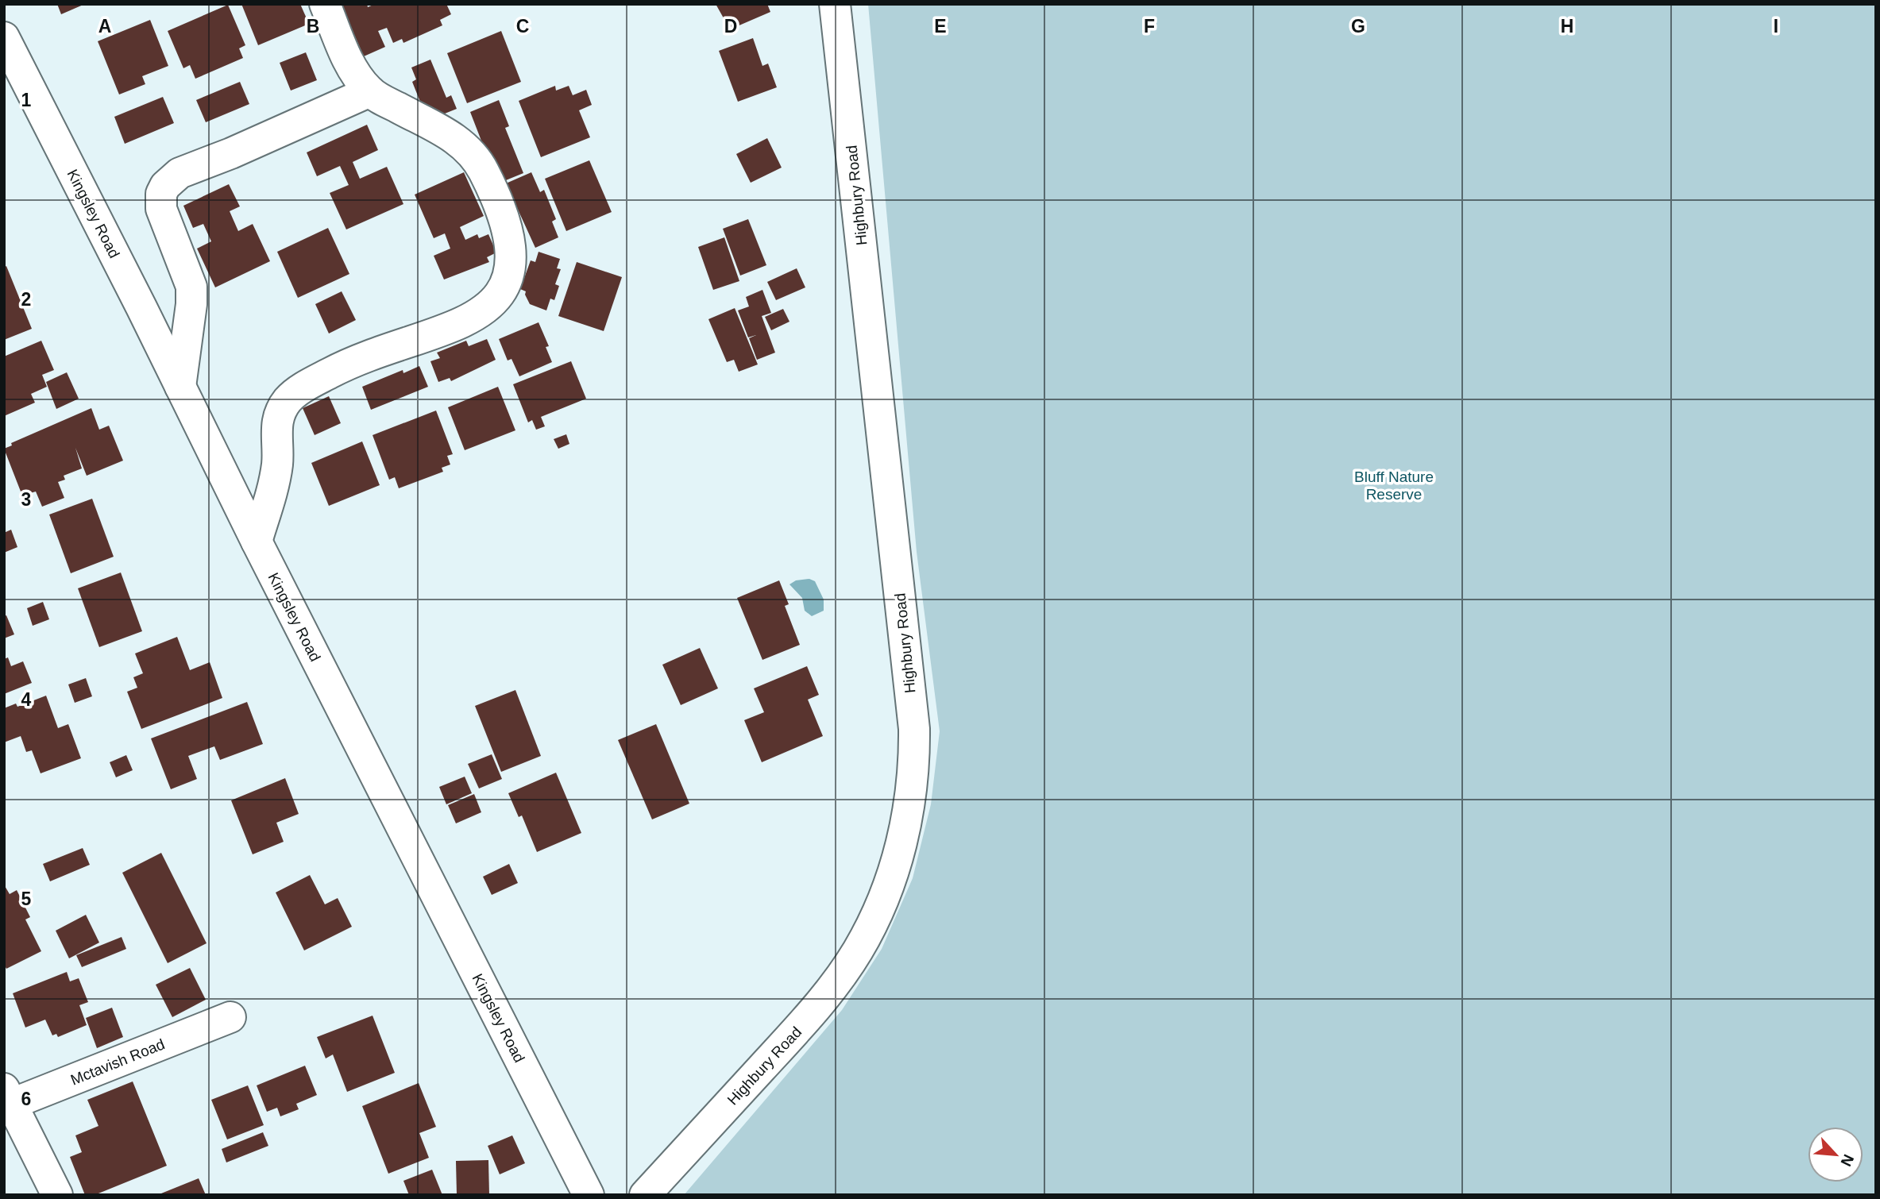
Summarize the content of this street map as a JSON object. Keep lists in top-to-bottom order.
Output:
{
  "streets": {
    "street": ["Highbury Road", "Kingsley Road", "Mctavish Road"]
  },
  "parks": ["Bluff Nature Reserve"],
  "north": "bottom right",
  "grid": {
    "columns": [
      "A",
      "B",
      "C",
      "D",
      "E",
      "F",
      "G",
      "H",
      "I"
    ],
    "rows": [
      "1",
      "2",
      "3",
      "4",
      "5",
      "6"
    ]
  }
}
